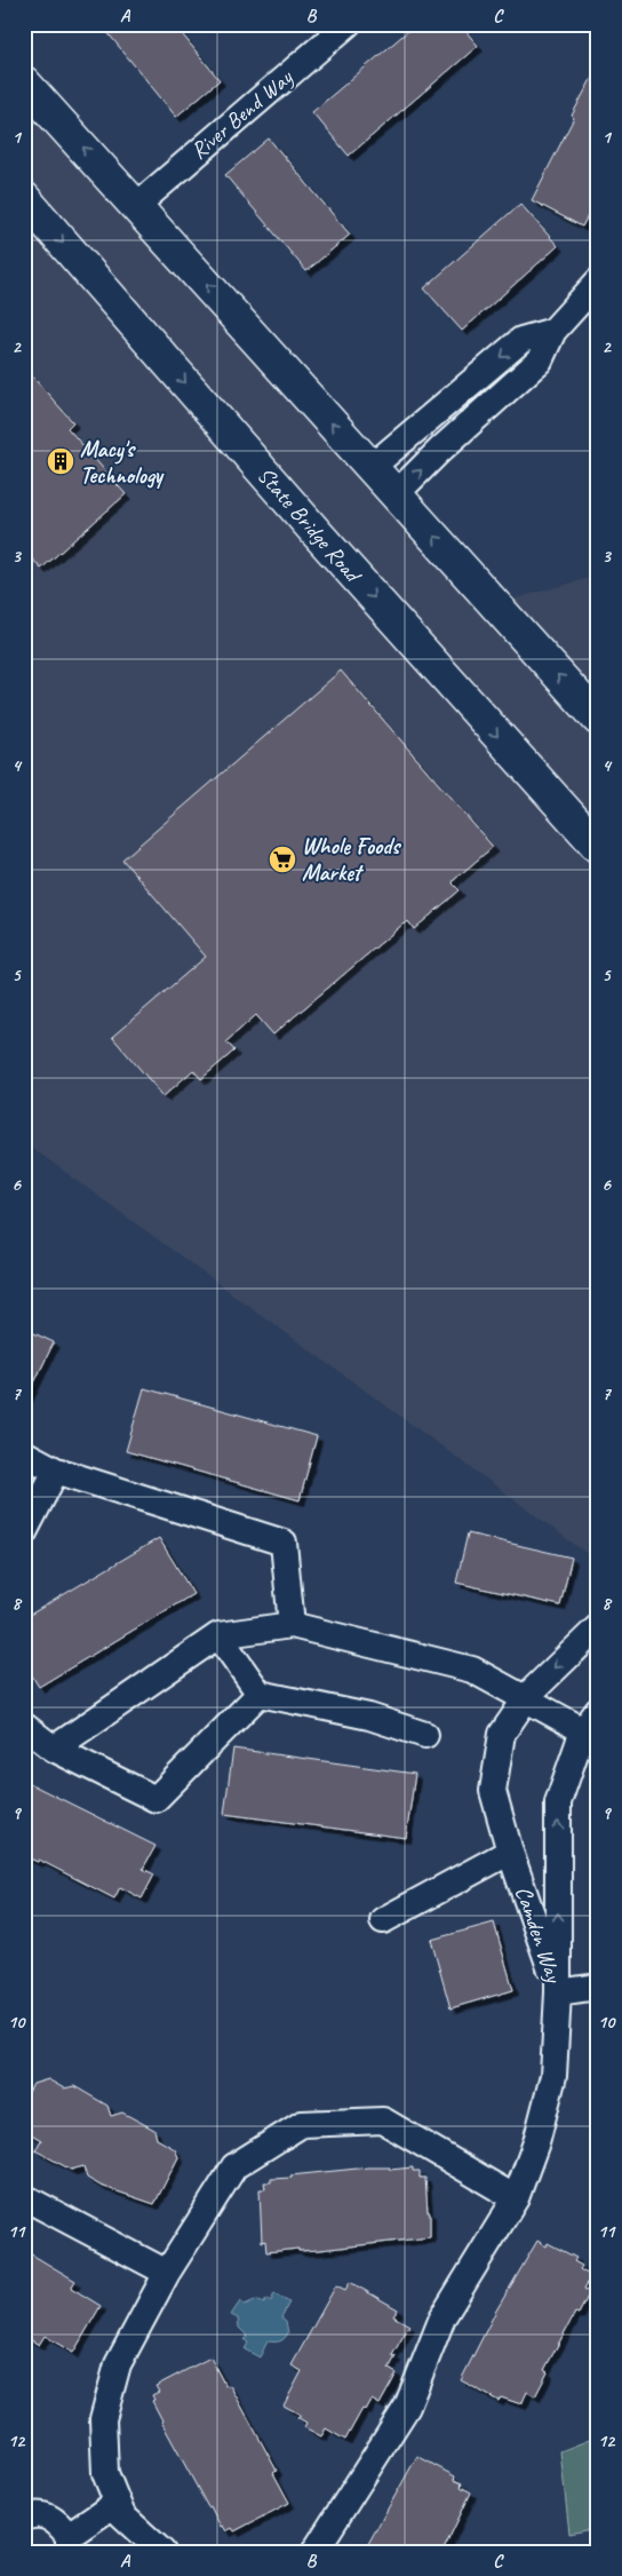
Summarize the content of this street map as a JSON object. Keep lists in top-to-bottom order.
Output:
{
  "streets": {
    "highway": ["State Bridge Road"],
    "street": ["River Bend Way", "Camden Way"]
  },
  "places": {
    "building": ["Macy's Technology"],
    "supermarket": ["Whole Foods Market"]
  },
  "grid": {
    "columns": ["A", "B", "C"],
    "rows": [
      "1",
      "2",
      "3",
      "4",
      "5",
      "6",
      "7",
      "8",
      "9",
      "10",
      "11",
      "12"
    ]
  }
}
